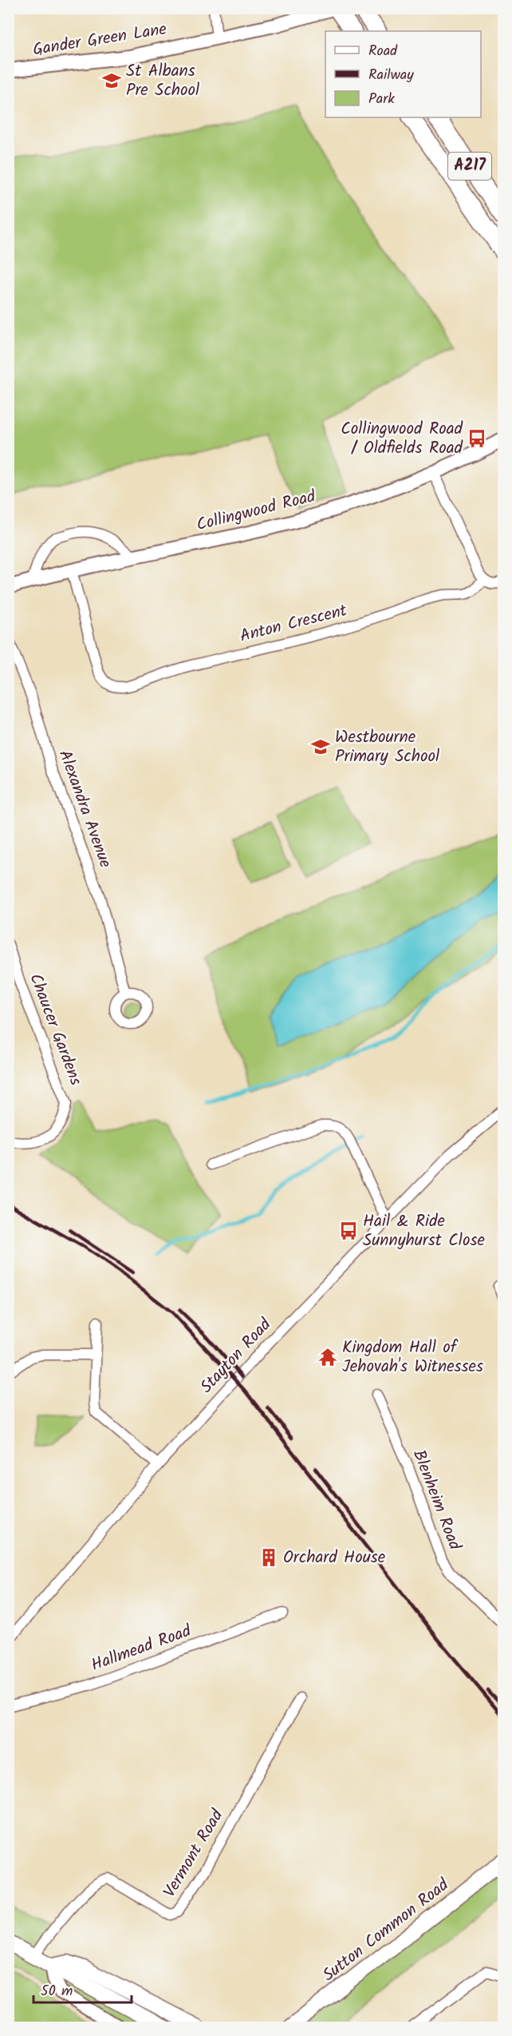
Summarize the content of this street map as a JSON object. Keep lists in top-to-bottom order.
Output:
{
  "streets": {
    "highway": ["A217"],
    "main road": ["Sutton Common Road"],
    "street": [
      "Gander Green Lane",
      "Collingwood Road",
      "Anton Crescent",
      "Alexandra Avenue",
      "Chaucer Gardens",
      "Stayton Road",
      "Blenheim Road",
      "Hallmead Road",
      "Vermont Road"
    ]
  },
  "crossings": [
    ["Collingwood Road", "Anton Crescent"]
  ],
  "places": {
    "school or university": ["St Albans Pre School", "Westbourne Primary School"],
    "bus stop": ["Collingwood Road / Oldfields Road", "Hail & Ride Sunnyhurst Close"],
    "temple": ["Kingdom Hall of Jehovah's Witnesses"],
    "building": ["Orchard House"]
  },
  "legend": ["Road", "Railway", "Park"],
  "scale_bar": "50 m"
}
